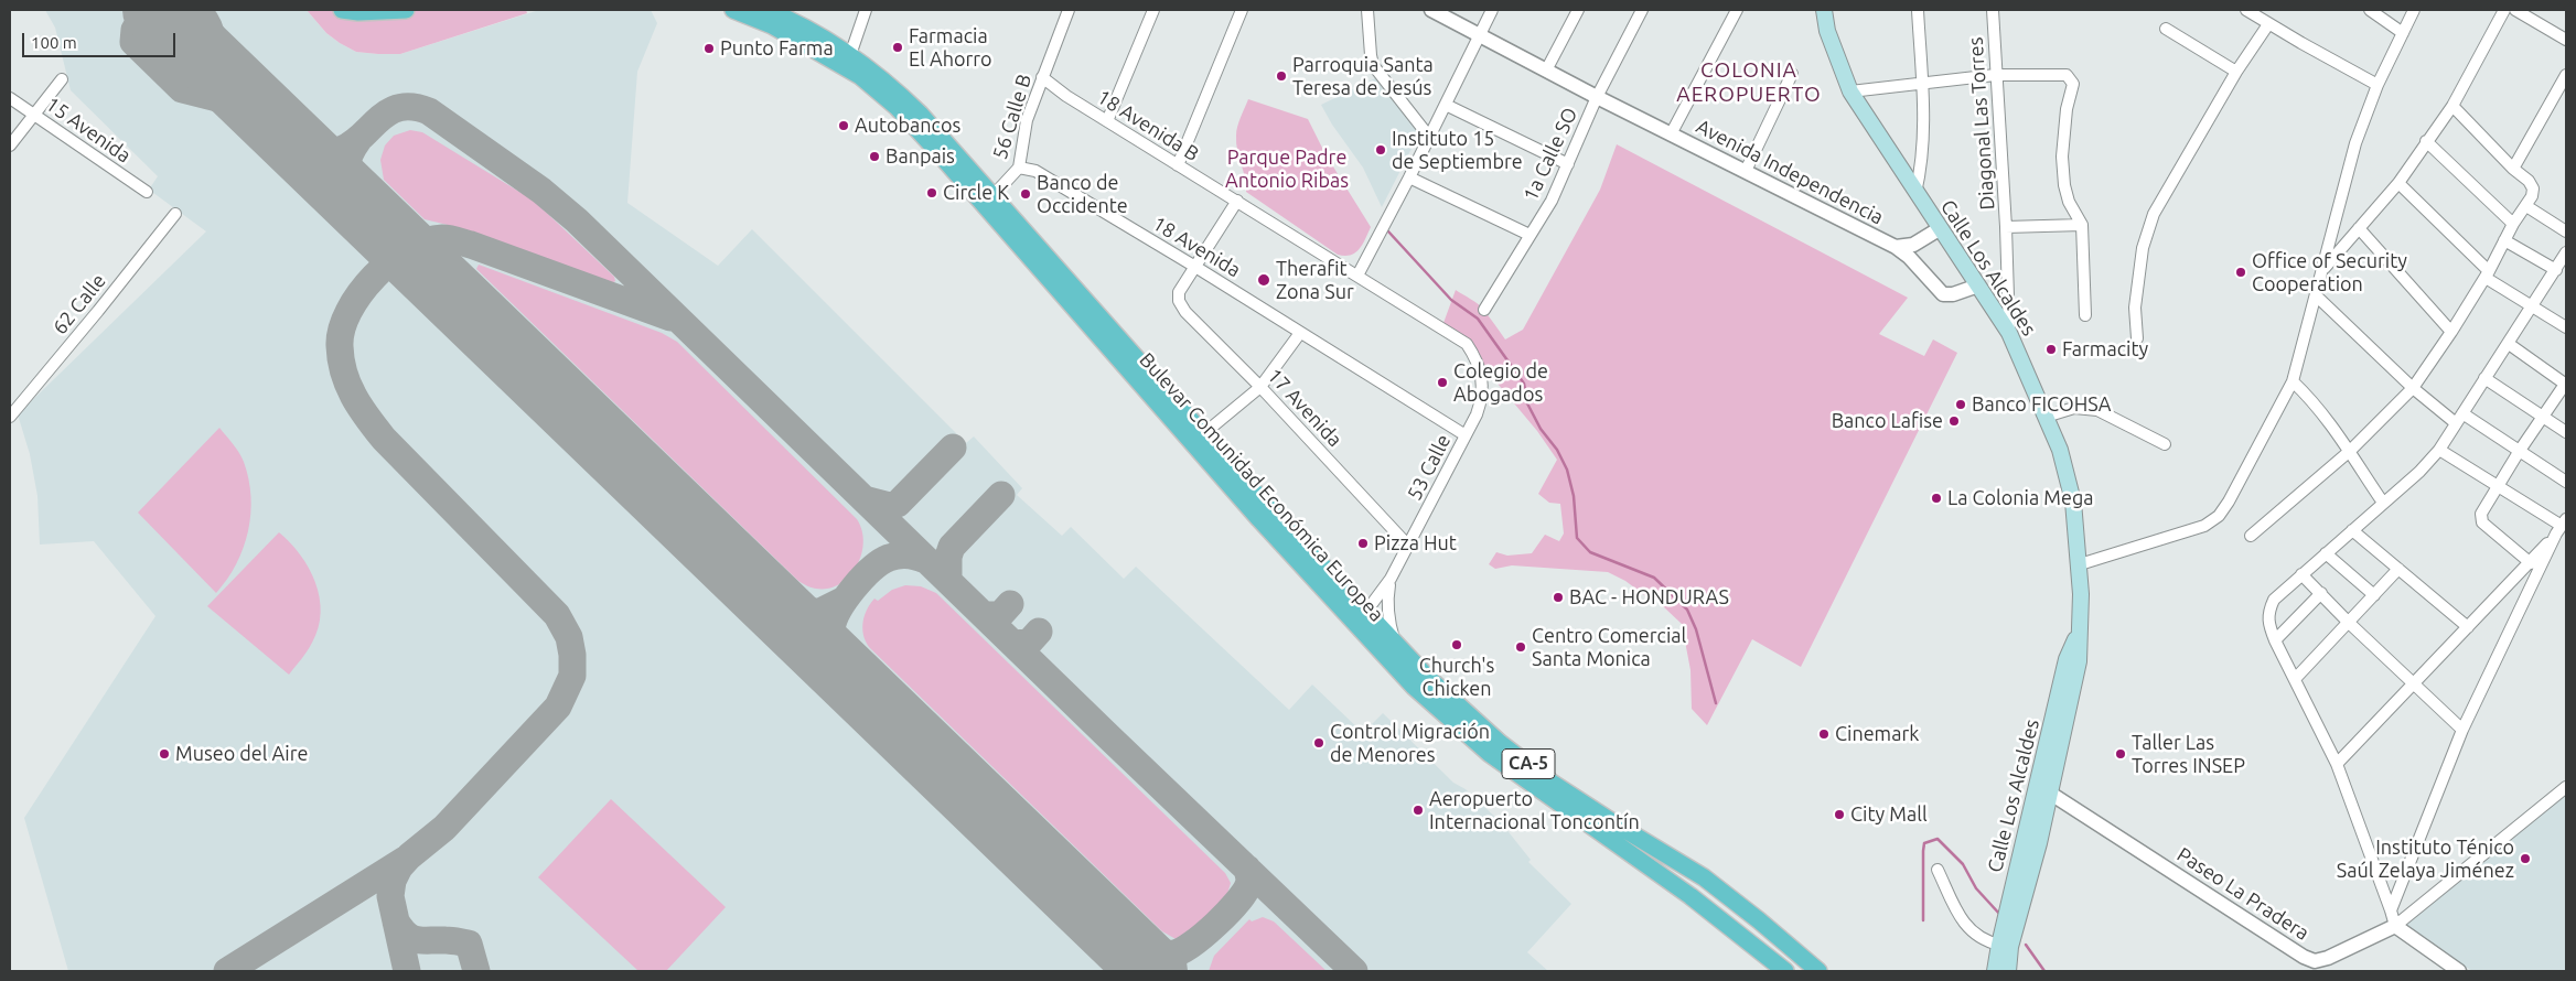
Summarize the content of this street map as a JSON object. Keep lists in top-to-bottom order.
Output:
{
  "streets": {
    "main road": ["Calle Los Alcaldes", "Bulevar Comunidad Económica Europea", "CA-5"],
    "street": [
      "56 Calle B",
      "Diagonal Las Torres",
      "18 Avenida B",
      "15 Avenida",
      "1a Calle SO",
      "Avenida Independencia",
      "18 Avenida",
      "62 Calle",
      "17 Avenida",
      "53 Calle",
      "Paseo La Pradera"
    ]
  },
  "crossings": [
    ["56 Calle B", "18 Avenida B"],
    ["56 Calle B", "18 Avenida"],
    ["56 Calle B", "Bulevar Comunidad Económica Europea"],
    ["Diagonal Las Torres", "Calle Los Alcaldes"],
    ["18 Avenida B", "53 Calle"],
    ["1a Calle SO", "Avenida Independencia"],
    ["Avenida Independencia", "Calle Los Alcaldes"],
    ["18 Avenida", "17 Avenida"],
    ["18 Avenida", "53 Calle"],
    ["Calle Los Alcaldes", "Paseo La Pradera"],
    ["17 Avenida", "53 Calle"],
    ["53 Calle", "Bulevar Comunidad Económica Europea"]
  ],
  "districts": ["COLONIA AEROPUERTO"],
  "parks": ["Parque Padre Antonio Ribas"],
  "places": [
    "Farmacia El Ahorro",
    "Punto Farma",
    "Parroquia Santa Teresa de Jesús",
    "Autobancos",
    "Instituto 15 de Septiembre",
    "Banpais",
    "Circle K",
    "Banco de Occidente",
    "Office of Security Cooperation",
    "Therafit Zona Sur",
    "Farmacity",
    "Colegio de Abogados",
    "Banco FICOHSA",
    "Banco Lafise",
    "La Colonia Mega",
    "Pizza Hut",
    "BAC - HONDURAS",
    "Church's Chicken",
    "Centro Comercial Santa Monica",
    "Cinemark",
    "Control Migración de Menores",
    "Museo del Aire",
    "Taller Las Torres INSEP",
    "Aeropuerto Internacional Toncontín",
    "City Mall",
    "Instituto Ténico Saúl Zelaya Jiménez"
  ],
  "scale_bar": "100 m"
}
